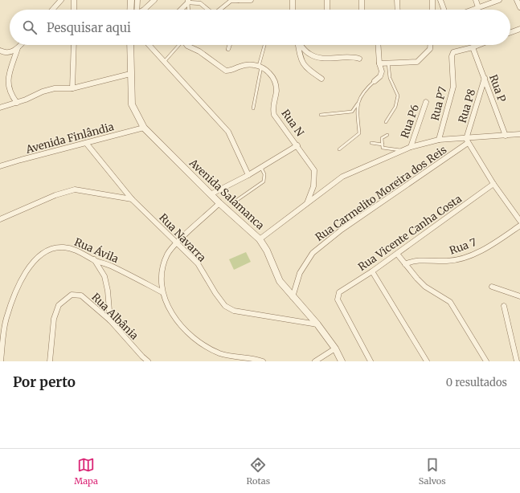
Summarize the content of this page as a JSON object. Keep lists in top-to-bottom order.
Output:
{
  "streets": {
    "street": [
      "Rua P",
      "Rua P7",
      "Rua P8",
      "Rua P6",
      "Rua N",
      "Avenida Finlândia",
      "Rua Carmelito Moreira dos Reis",
      "Avenida Salamanca",
      "Rua Vicente Canha Costa",
      "Rua Navarra",
      "Rua 7",
      "Rua Ávila",
      "Rua Albânia"
    ]
  },
  "crossings": [
    ["Rua P", "Rua P7"],
    ["Rua P", "Rua P8"],
    ["Rua P8", "Rua Carmelito Moreira dos Reis"],
    ["Avenida Finlândia", "Avenida Salamanca"],
    ["Avenida Finlândia", "Rua Navarra"],
    ["Rua Carmelito Moreira dos Reis", "Avenida Salamanca"],
    ["Avenida Salamanca", "Rua Navarra"]
  ],
  "page": {
    "search": "Pesquisar aqui",
    "heading": ["Por perto", "0 resultados"],
    "nav": ["Mapa", "Rotas", "Salvos"]
  }
}
